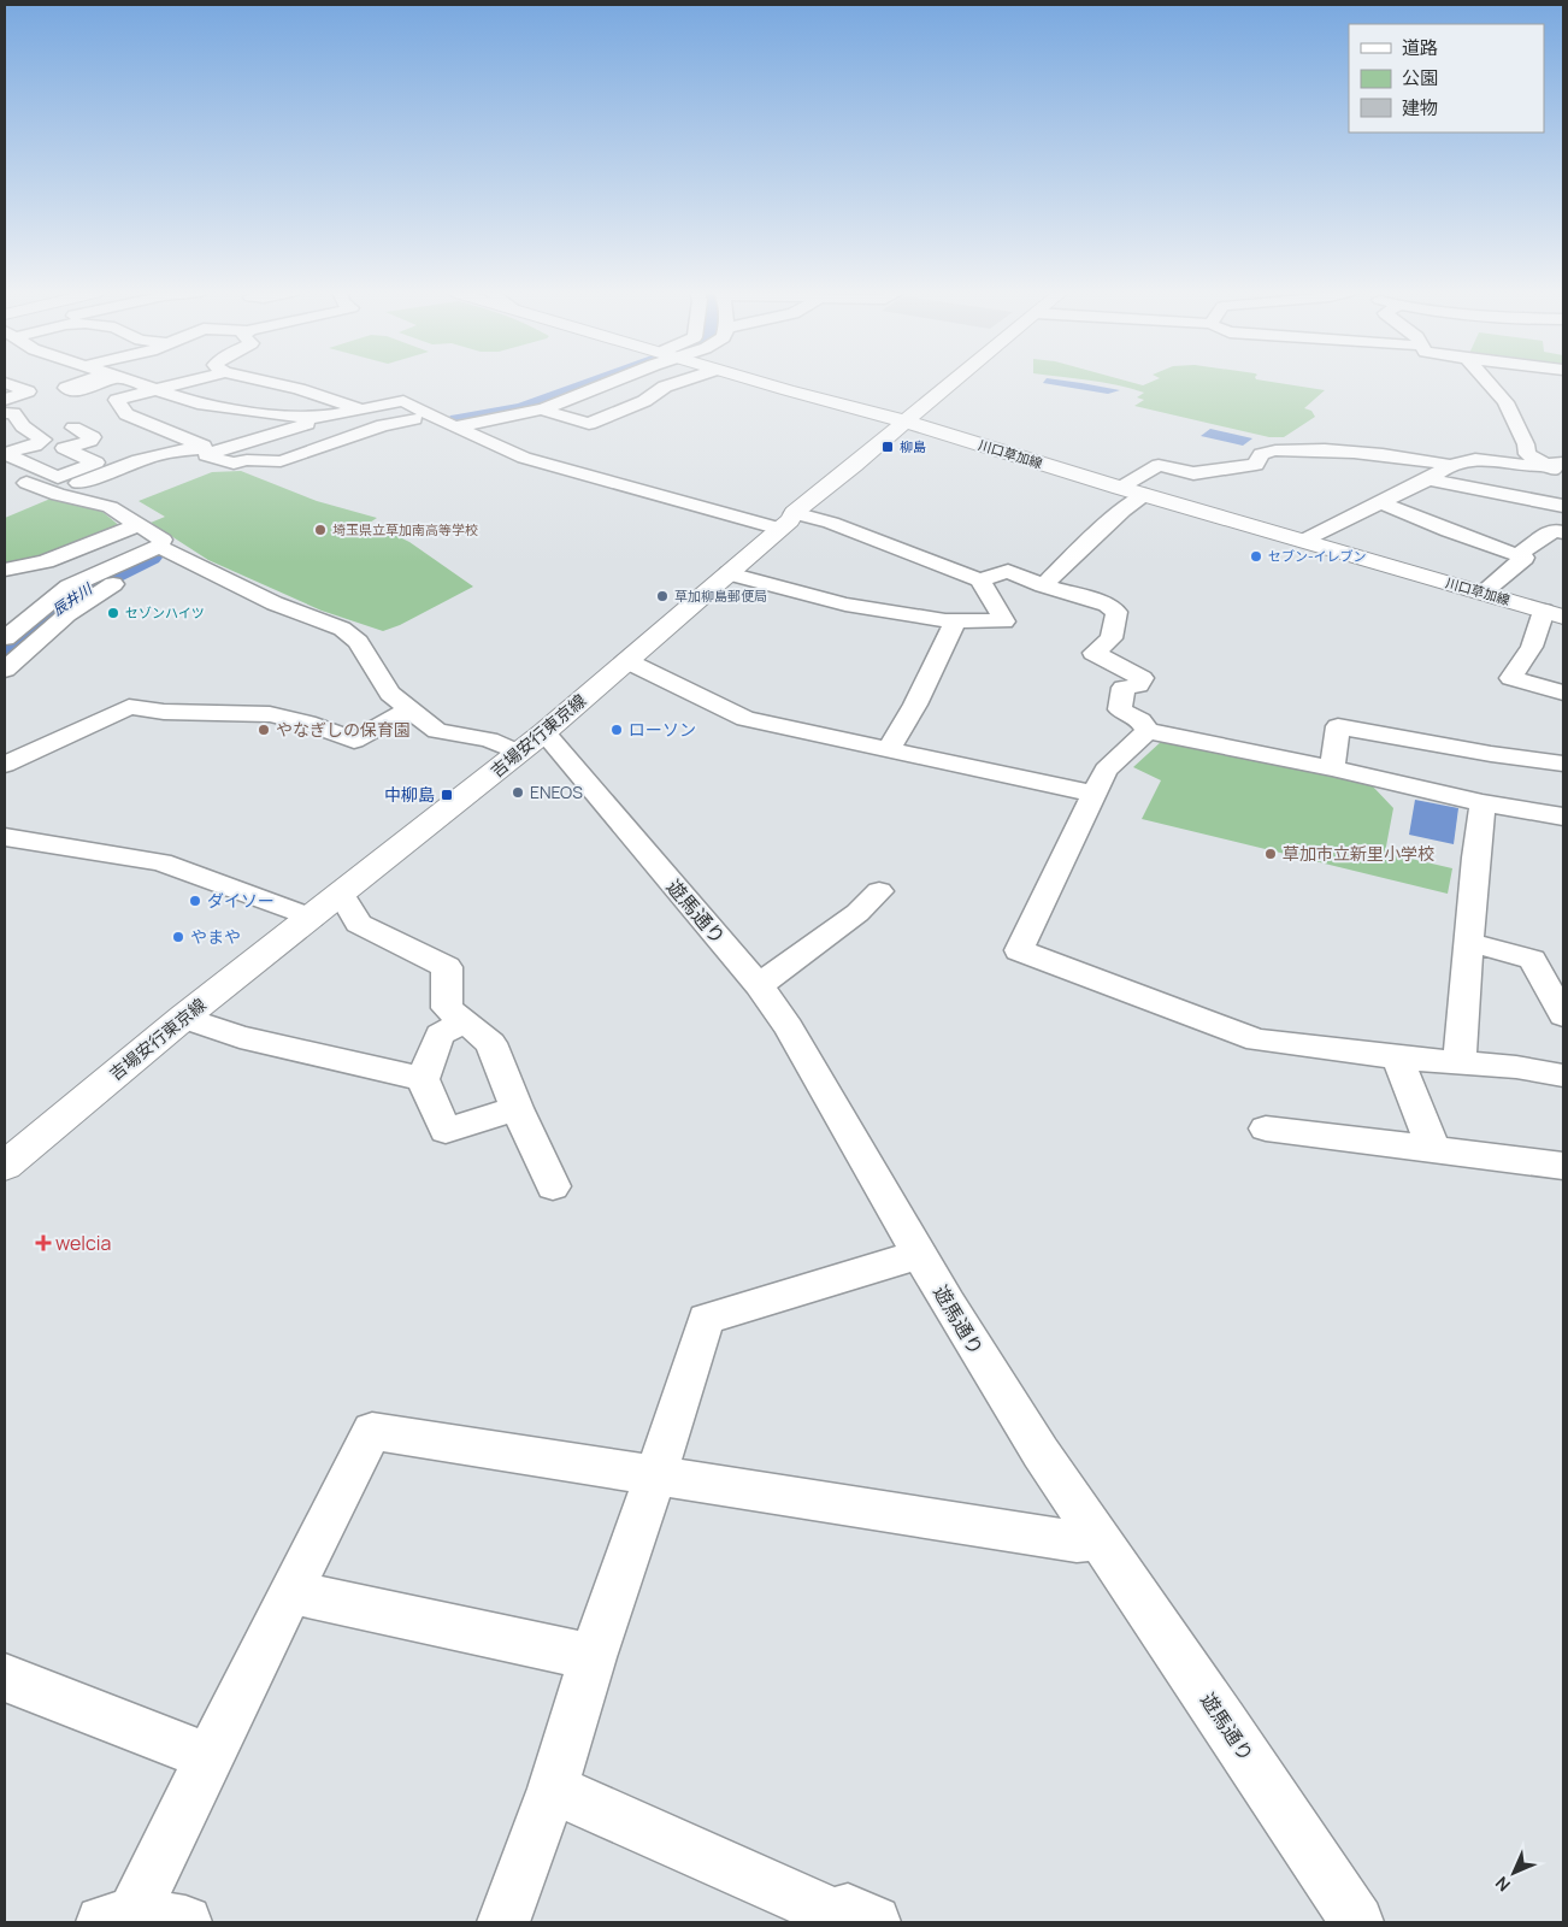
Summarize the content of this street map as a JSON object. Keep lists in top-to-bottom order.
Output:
{
  "streets": {
    "main road": ["川口草加線", "吉場安行東京線"],
    "street": ["遊馬通り"]
  },
  "crossings": [
    ["川口草加線", "吉場安行東京線"],
    ["吉場安行東京線", "遊馬通り"]
  ],
  "water": ["辰井川"],
  "places": {
    "transit": ["柳島", "中柳島"],
    "other": [
      "埼玉県立草加南高等学校",
      "セブン-イレブン",
      "草加柳島郵便局",
      "セゾンハイツ",
      "やなぎしの保育園",
      "ローソン",
      "ENEOS",
      "草加市立新里小学校",
      "ダイソー",
      "やまや"
    ],
    "health": ["welcia"]
  },
  "legend": ["道路", "公園", "建物"],
  "north": "bottom left"
}
